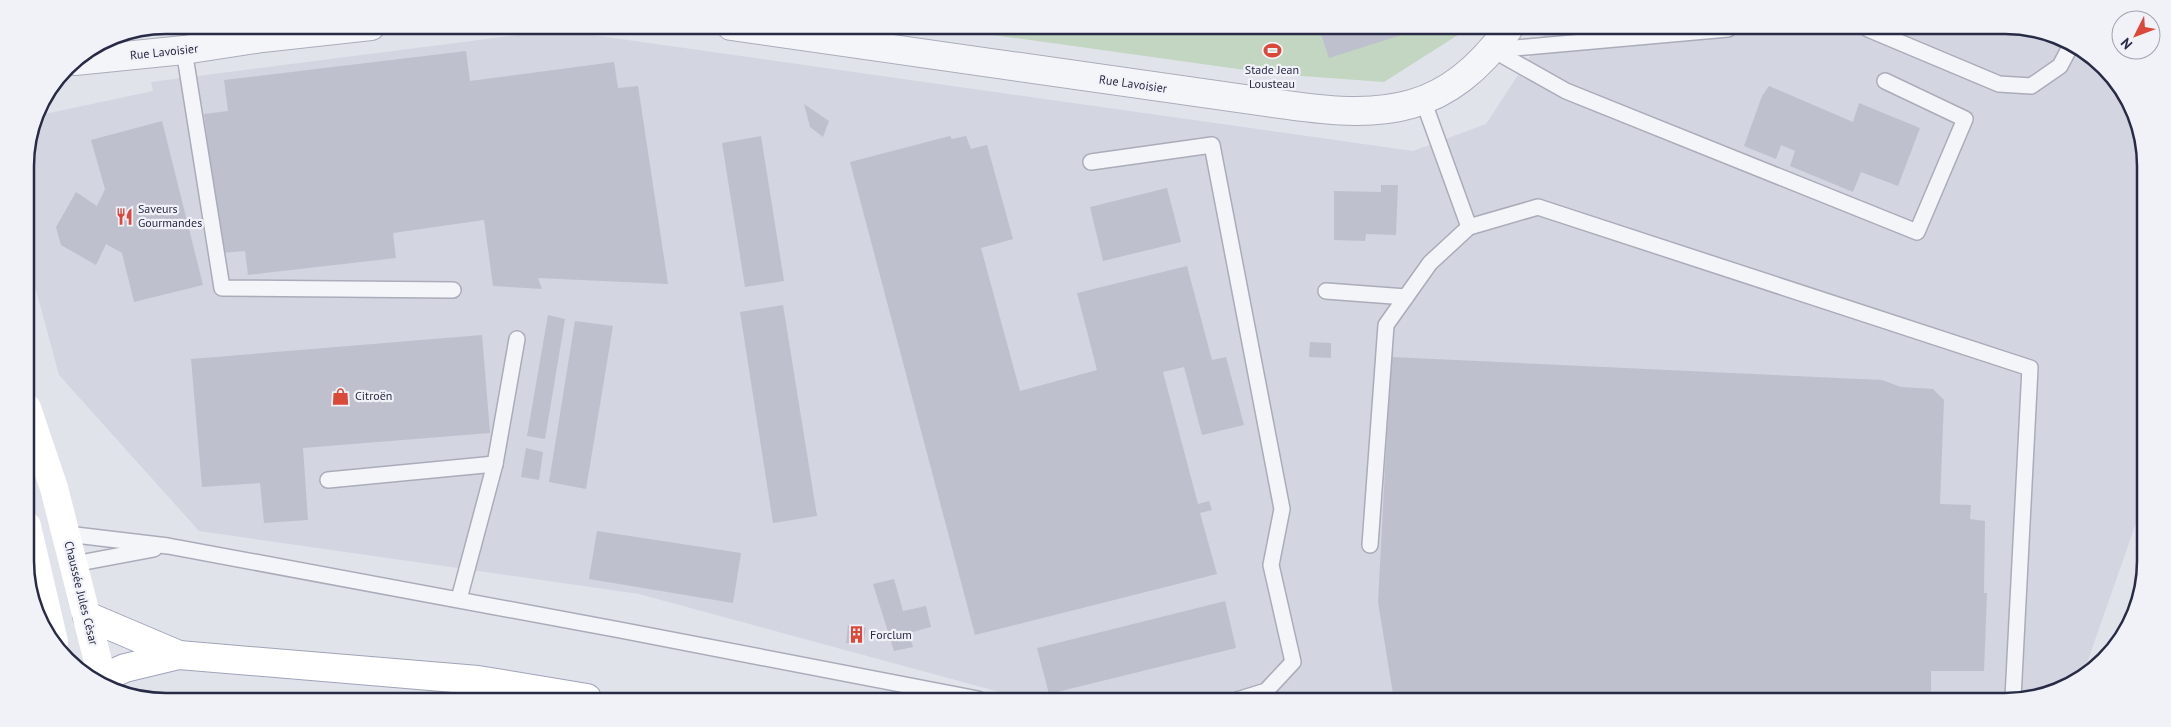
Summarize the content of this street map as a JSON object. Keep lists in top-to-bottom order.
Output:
{
  "streets": {
    "main road": ["Chaussée Jules Cèsar"],
    "street": ["Rue Lavoisier"]
  },
  "places": {
    "sports": ["Stade Jean Lousteau"],
    "restaurant": ["Saveurs Gourmandes"],
    "shop": ["Citroën"],
    "building": ["Forclum"]
  },
  "north": "bottom left"
}
